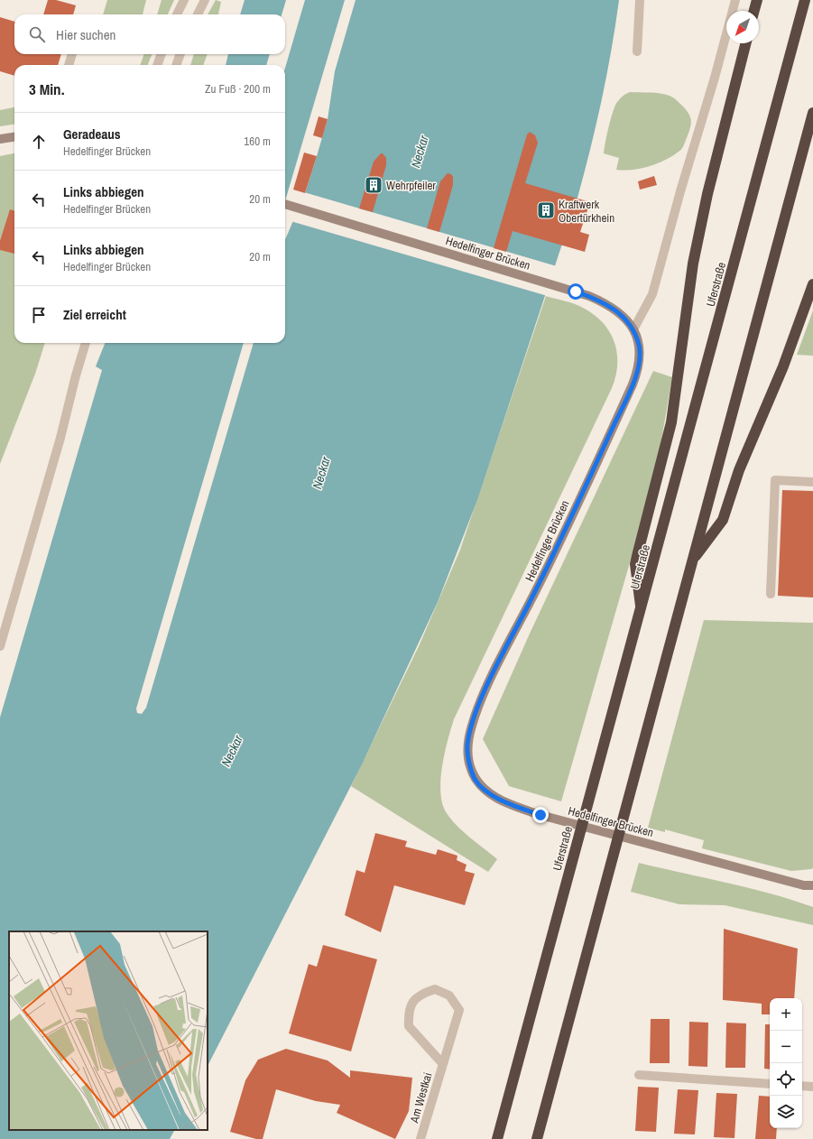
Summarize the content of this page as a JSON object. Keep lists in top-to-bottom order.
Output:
{
  "streets": {
    "highway": ["Uferstraße"],
    "street": ["Hedelfinger Brücken", "Am Westkai"]
  },
  "water": ["Neckar"],
  "places": {
    "building": ["Wehrpfeiler", "Kraftwerk Obertürkhein"]
  },
  "north": "bottom left",
  "page": {
    "search": "Hier suchen",
    "heading": ["3 Min.", "Zu Fuß · 200 m"],
    "list": [
      ["Geradeaus", "Hedelfinger Brücken", "160 m"],
      ["Links abbiegen", "Hedelfinger Brücken", "20 m"],
      ["Links abbiegen", "Hedelfinger Brücken", "20 m"],
      "Ziel erreicht"
    ],
    "map_buttons": ["+", "−"]
  }
}
